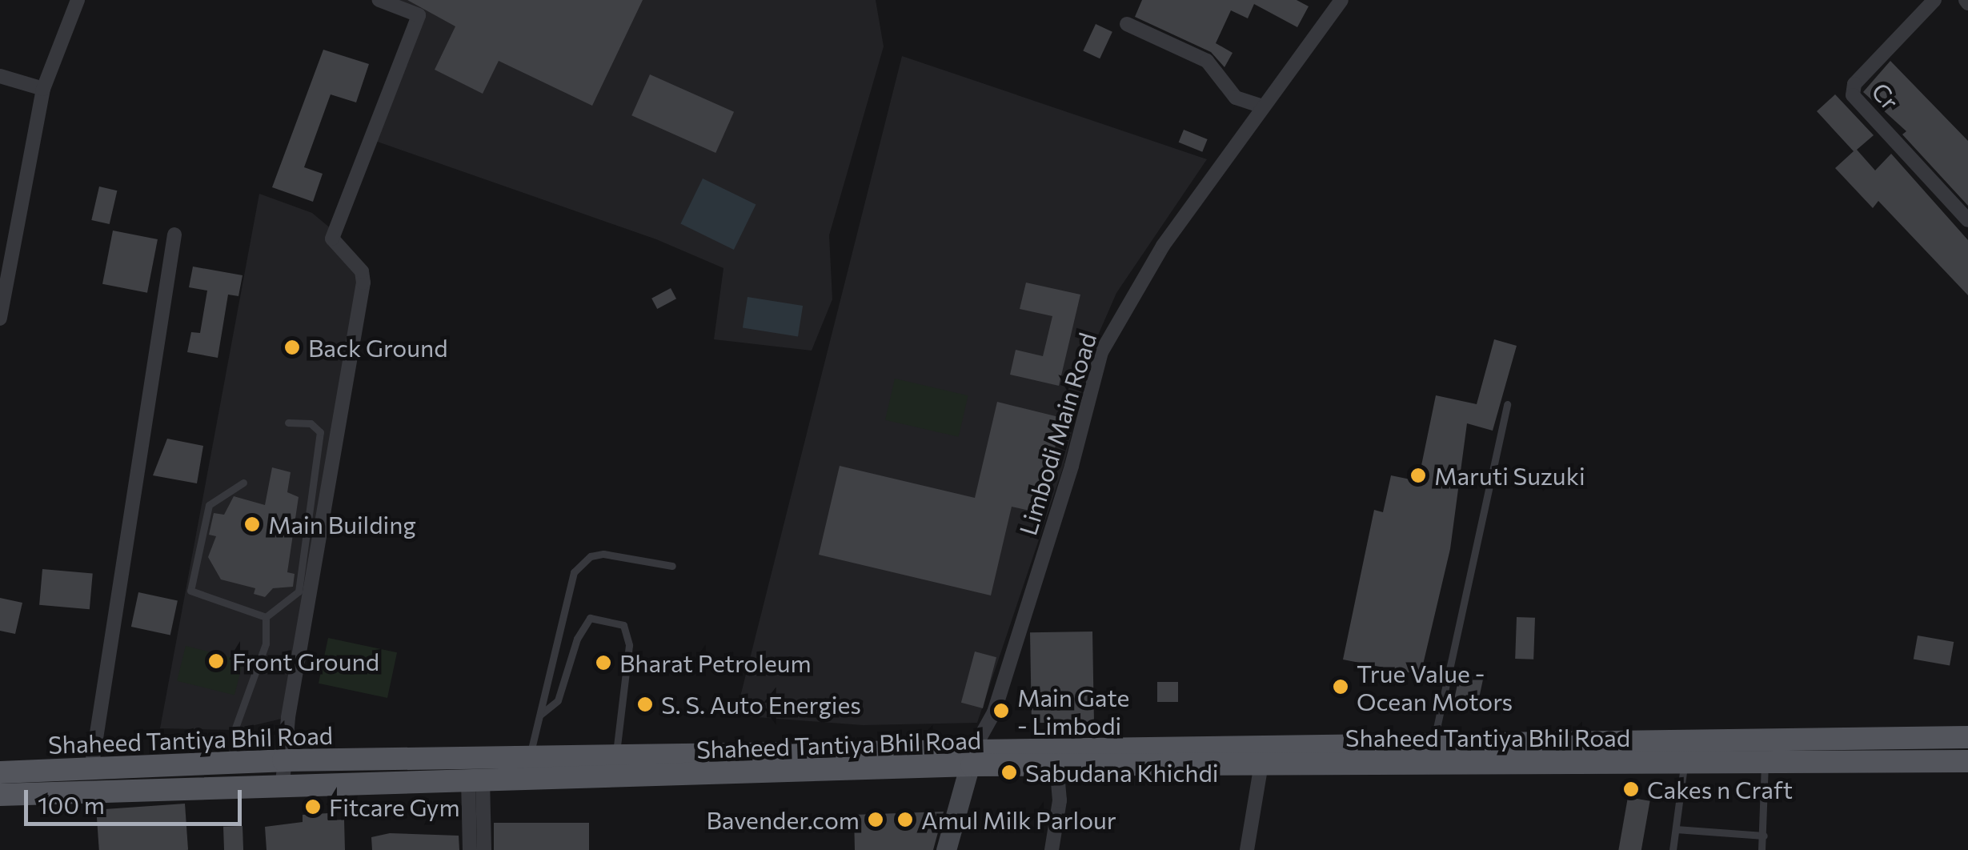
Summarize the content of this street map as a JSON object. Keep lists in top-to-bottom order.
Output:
{
  "streets": {
    "main road": ["Shaheed Tantiya Bhil Road"],
    "street": ["Cr", "Limbodi Main Road"]
  },
  "crossings": [
    ["Limbodi Main Road", "Shaheed Tantiya Bhil Road"]
  ],
  "places": [
    "Back Ground",
    "Maruti Suzuki",
    "Main Building",
    "Front Ground",
    "Bharat Petroleum",
    "True Value - Ocean Motors",
    "S. S. Auto Energies",
    "Main Gate - Limbodi",
    "Sabudana Khichdi",
    "Cakes n Craft",
    "Fitcare Gym",
    "Bavender.com",
    "Amul Milk Parlour"
  ],
  "scale_bar": "100 m"
}
